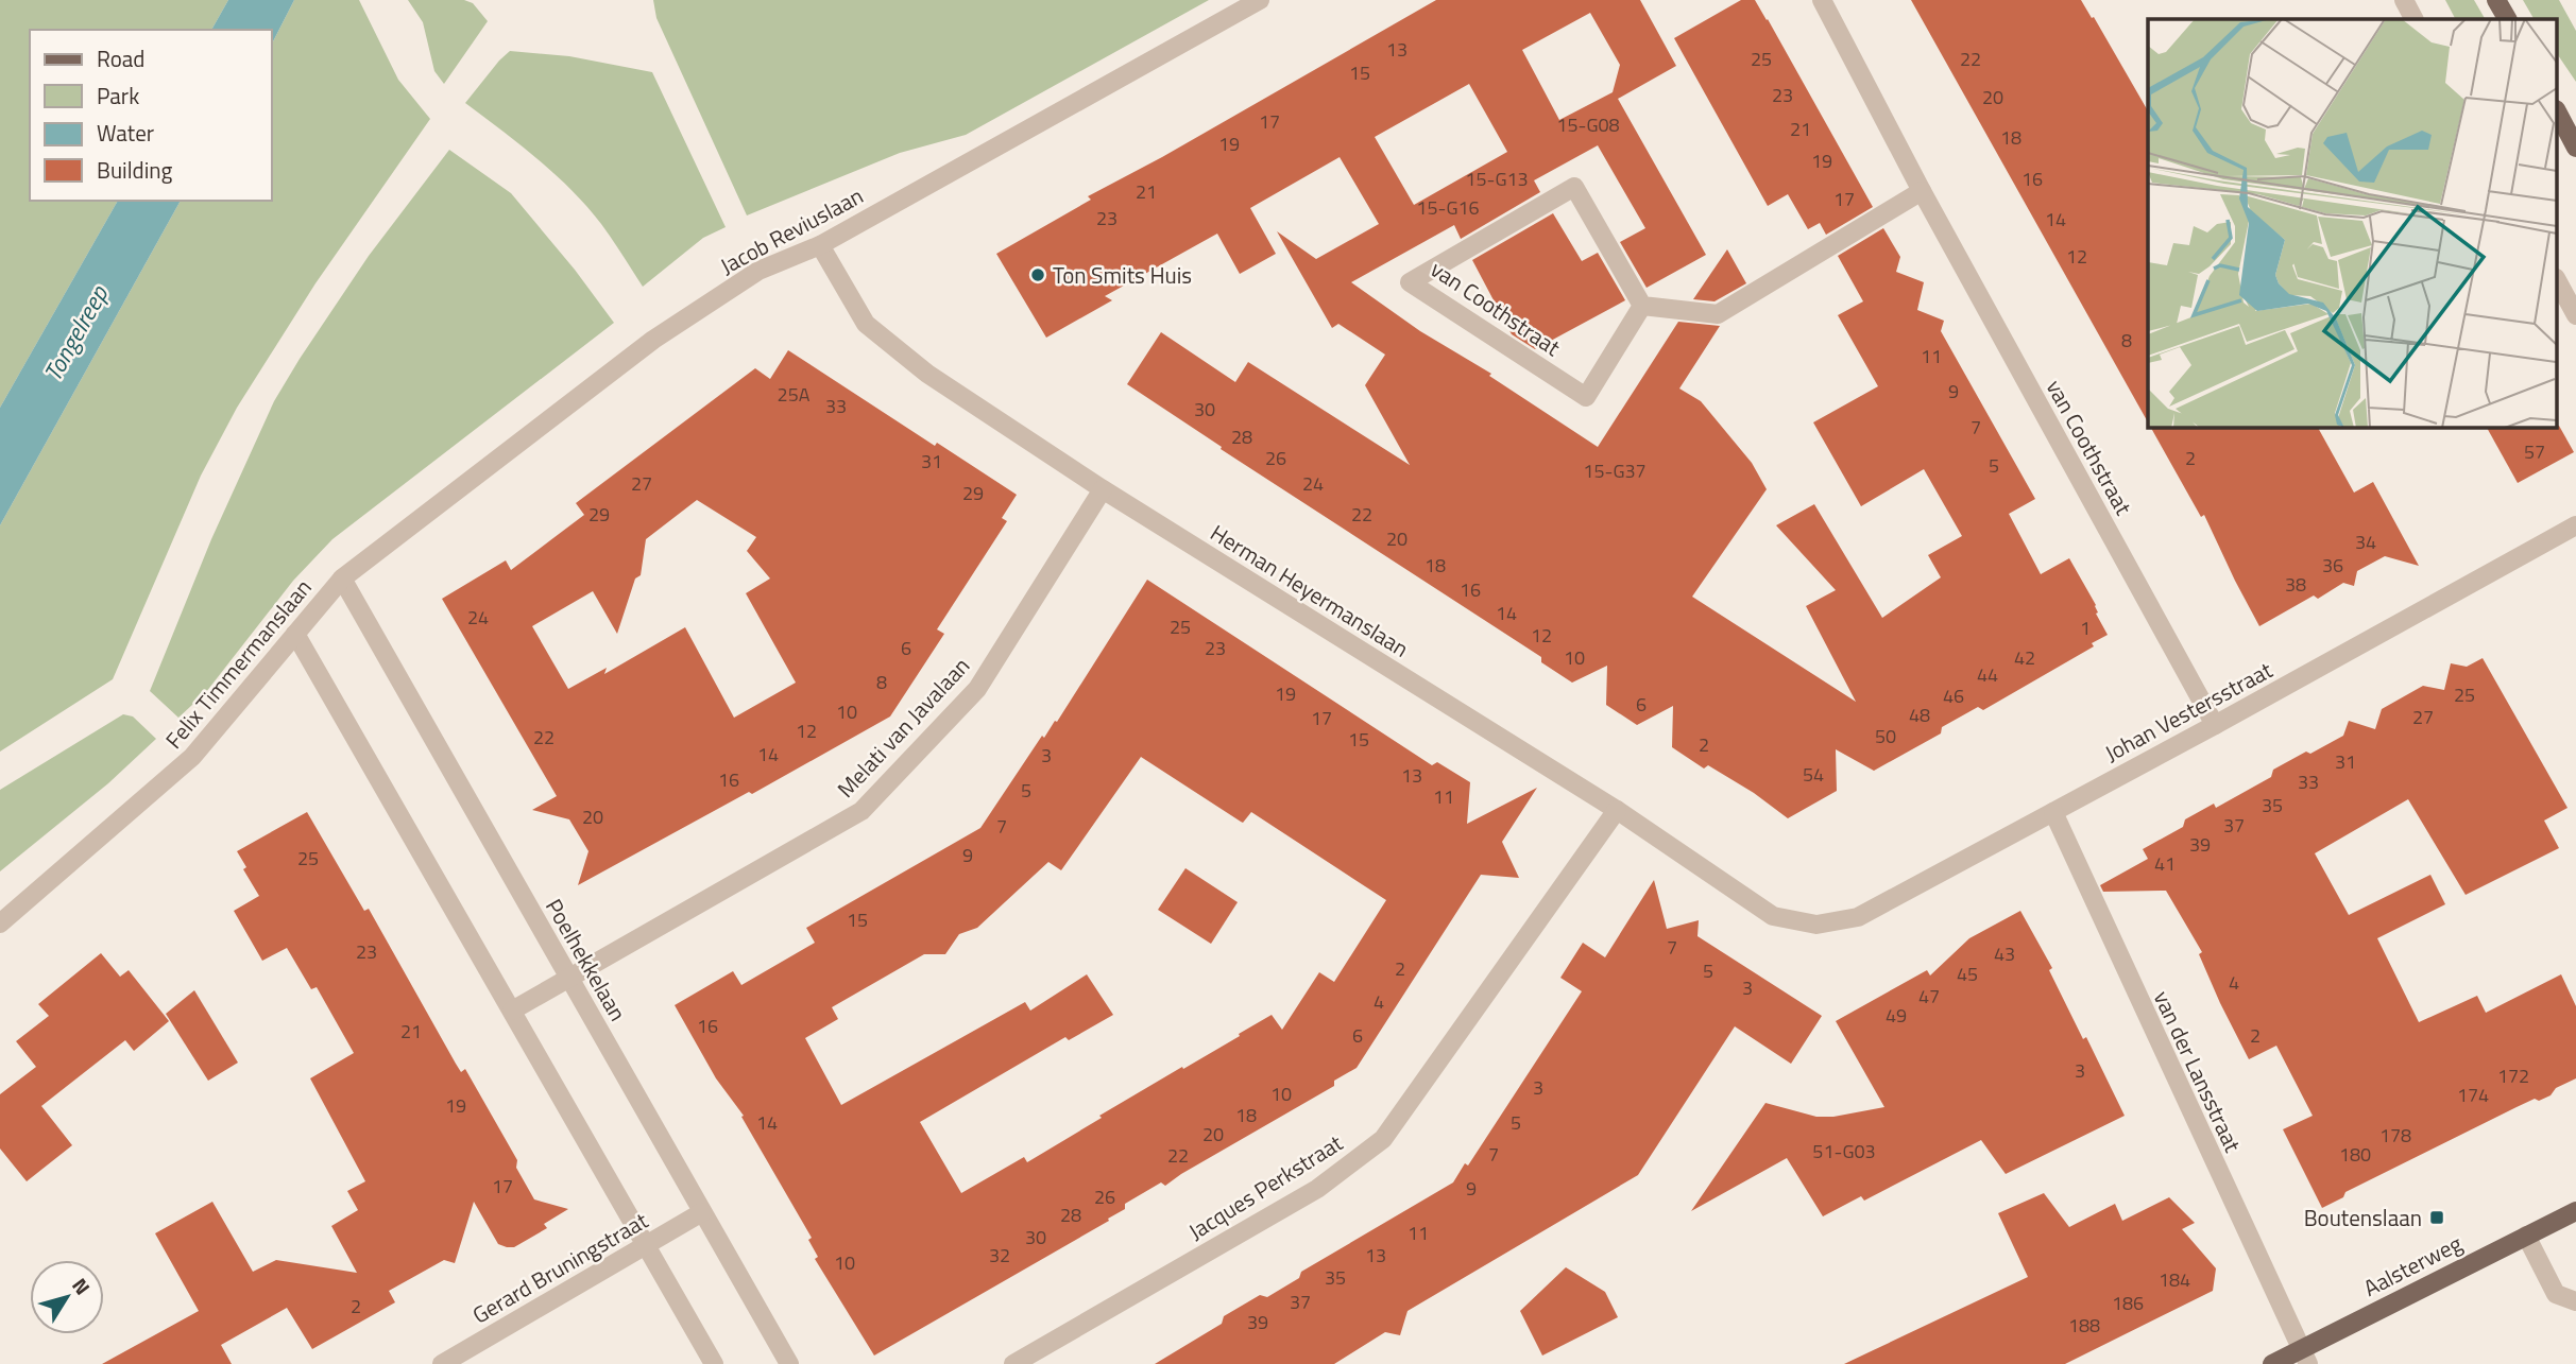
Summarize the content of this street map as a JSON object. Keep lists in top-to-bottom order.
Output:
{
  "streets": {
    "main road": ["Aalsterweg"],
    "street": [
      "Jacob Reviuslaan",
      "van Coothstraat",
      "Herman Heyermanslaan",
      "Felix Timmermanslaan",
      "Johan Vestersstraat",
      "Melati van Javalaan",
      "Poelhekkelaan",
      "van der Lansstraat",
      "Jacques Perkstraat",
      "Gerard Bruningstraat"
    ]
  },
  "crossings": [
    ["Jacob Reviuslaan", "Herman Heyermanslaan"],
    ["Jacob Reviuslaan", "Felix Timmermanslaan"],
    ["Jacob Reviuslaan", "Poelhekkelaan"],
    ["van Coothstraat", "Johan Vestersstraat"],
    ["Herman Heyermanslaan", "Johan Vestersstraat"],
    ["Herman Heyermanslaan", "Melati van Javalaan"],
    ["Herman Heyermanslaan", "Jacques Perkstraat"],
    ["Felix Timmermanslaan", "Poelhekkelaan"],
    ["Johan Vestersstraat", "van der Lansstraat"],
    ["Melati van Javalaan", "Poelhekkelaan"],
    ["Poelhekkelaan", "Gerard Bruningstraat"],
    ["van der Lansstraat", "Aalsterweg"]
  ],
  "water": ["Tongelreep"],
  "places": {
    "other": ["Ton Smits Huis"],
    "transit": ["Boutenslaan"]
  },
  "house_numbers": [
    "13",
    "25",
    "22",
    "15",
    "23",
    "20",
    "17",
    "15-G08",
    "21",
    "18",
    "19",
    "19",
    "15-G13",
    "16",
    "21",
    "17",
    "15-G16",
    "23",
    "14",
    "12",
    "8",
    "11",
    "9",
    "25A",
    "33",
    "30",
    "7",
    "28",
    "57",
    "26",
    "2",
    "31",
    "5",
    "15-G37",
    "27",
    "24",
    "29",
    "29",
    "22",
    "20",
    "34",
    "18",
    "36",
    "38",
    "16",
    "14",
    "24",
    "25",
    "1",
    "12",
    "6",
    "23",
    "10",
    "42",
    "44",
    "8",
    "19",
    "25",
    "46",
    "6",
    "10",
    "48",
    "27",
    "17",
    "12",
    "50",
    "22",
    "15",
    "2",
    "14",
    "3",
    "31",
    "54",
    "13",
    "16",
    "33",
    "5",
    "11",
    "35",
    "20",
    "37",
    "7",
    "39",
    "9",
    "25",
    "41",
    "15",
    "7",
    "23",
    "43",
    "2",
    "5",
    "45",
    "4",
    "3",
    "47",
    "4",
    "49",
    "16",
    "21",
    "6",
    "2",
    "3",
    "172",
    "3",
    "10",
    "174",
    "19",
    "18",
    "14",
    "5",
    "20",
    "178",
    "51-G03",
    "7",
    "180",
    "22",
    "17",
    "9",
    "26",
    "28",
    "11",
    "30",
    "32",
    "13",
    "10",
    "35",
    "184",
    "37",
    "186",
    "2",
    "39",
    "188"
  ],
  "legend": [
    "Road",
    "Park",
    "Water",
    "Building"
  ],
  "north": "top right"
}
